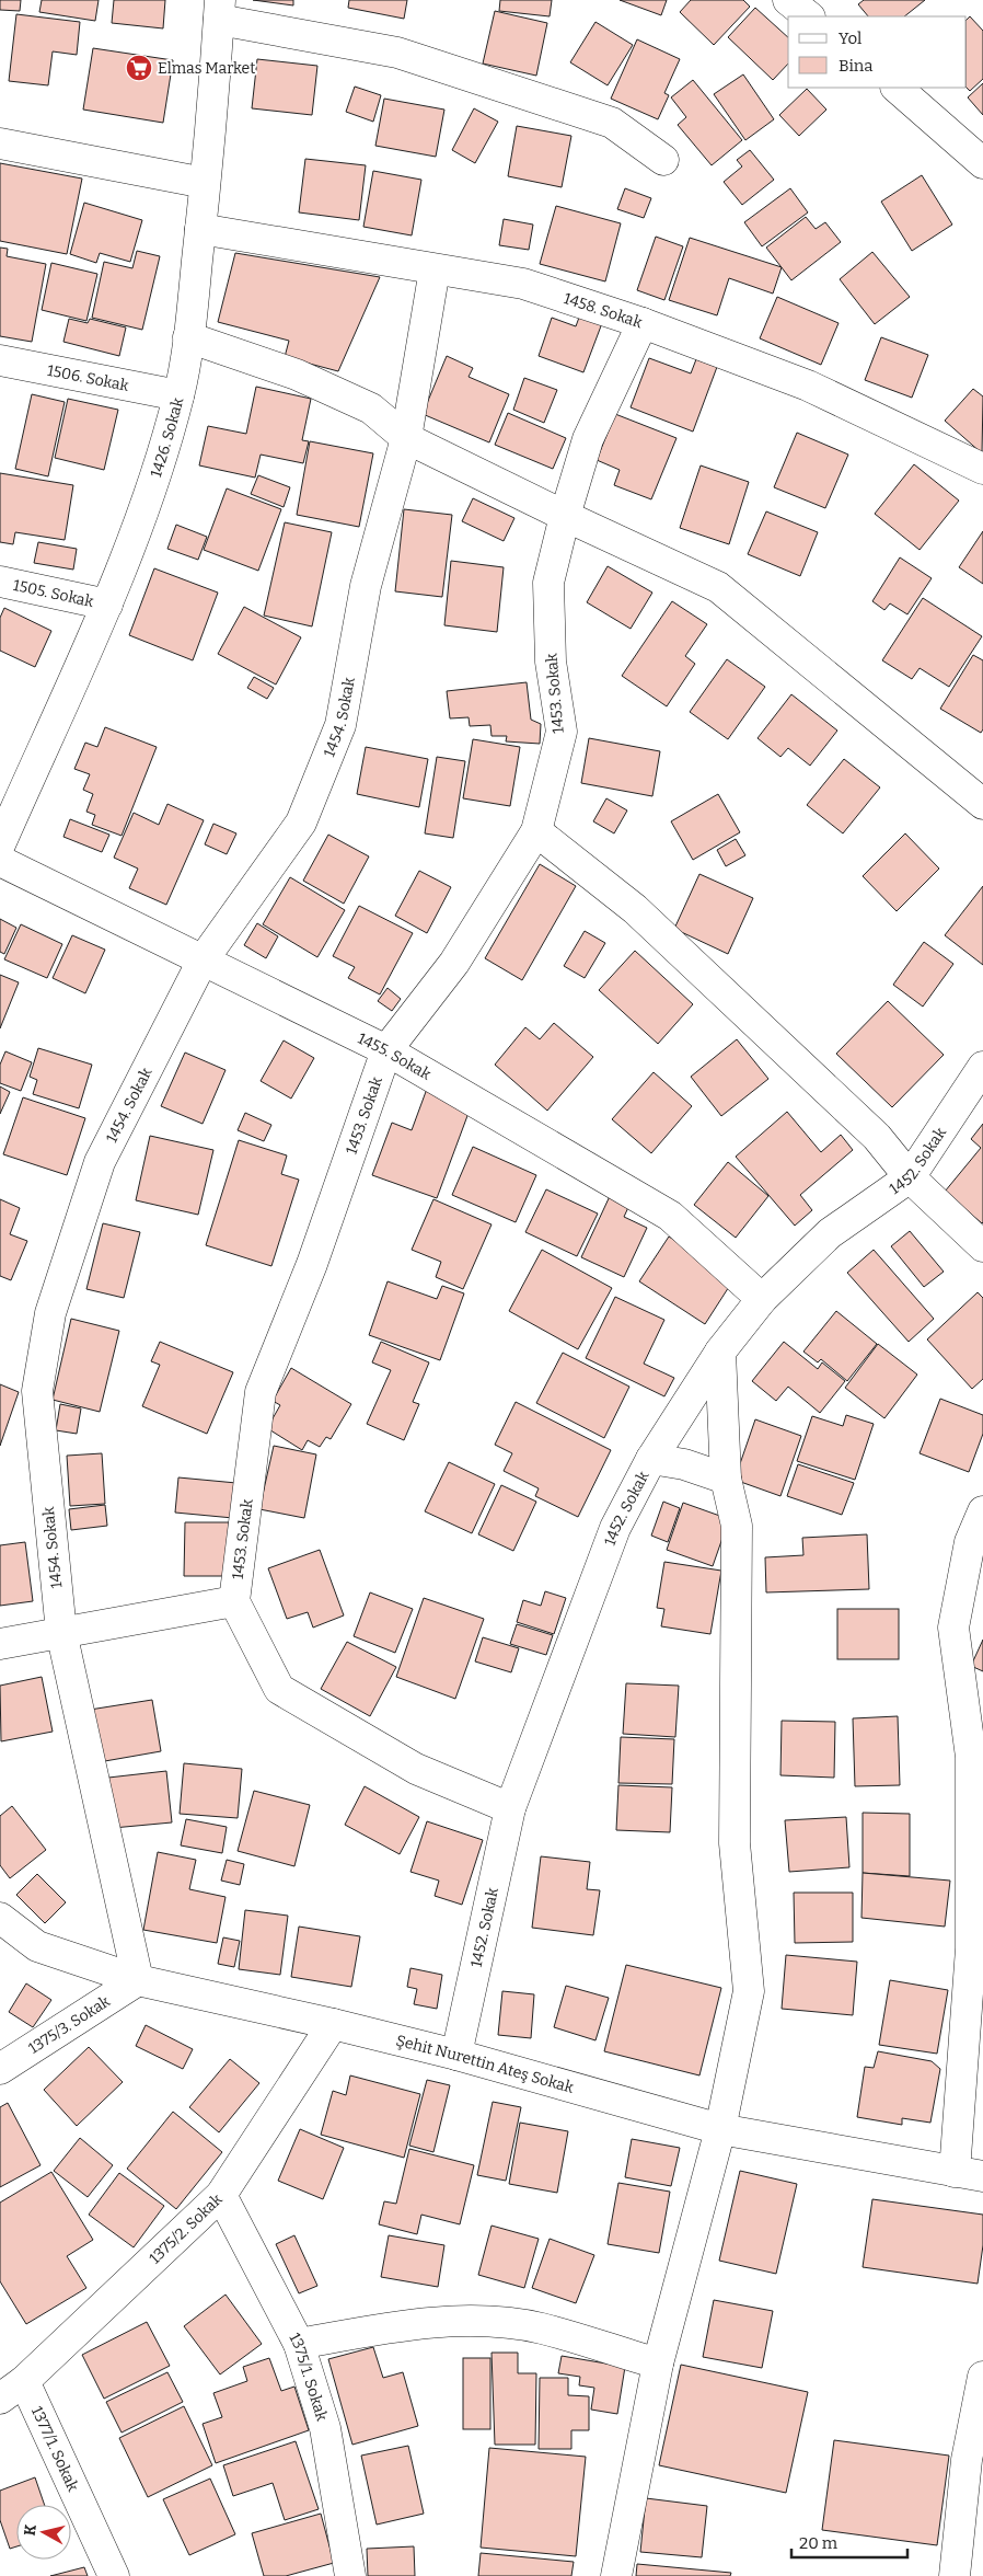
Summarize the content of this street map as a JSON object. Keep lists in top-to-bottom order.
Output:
{
  "streets": {
    "street": [
      "1458. Sokak",
      "1506. Sokak",
      "1426. Sokak",
      "1505. Sokak",
      "1453. Sokak",
      "1454. Sokak",
      "1455. Sokak",
      "1452. Sokak",
      "1375/3. Sokak",
      "Şehit Nurettin Ateş Sokak",
      "1375/2. Sokak",
      "1375/1. Sokak",
      "1377/1. Sokak"
    ]
  },
  "crossings": [
    ["1458. Sokak", "1426. Sokak"],
    ["1458. Sokak", "1453. Sokak"],
    ["1458. Sokak", "1454. Sokak"],
    ["1506. Sokak", "1426. Sokak"],
    ["1426. Sokak", "1505. Sokak"],
    ["1453. Sokak", "1455. Sokak"],
    ["1453. Sokak", "1452. Sokak"],
    ["1454. Sokak", "1455. Sokak"],
    ["1454. Sokak", "1375/3. Sokak"],
    ["1454. Sokak", "Şehit Nurettin Ateş Sokak"],
    ["1455. Sokak", "1452. Sokak"],
    ["1452. Sokak", "Şehit Nurettin Ateş Sokak"],
    ["1375/3. Sokak", "Şehit Nurettin Ateş Sokak"],
    ["Şehit Nurettin Ateş Sokak", "1375/2. Sokak"],
    ["1375/2. Sokak", "1375/1. Sokak"],
    ["1375/2. Sokak", "1377/1. Sokak"]
  ],
  "places": {
    "supermarket": ["Elmas Market"]
  },
  "legend": ["Yol", "Bina"],
  "scale_bar": "20 m",
  "north": "left"
}
